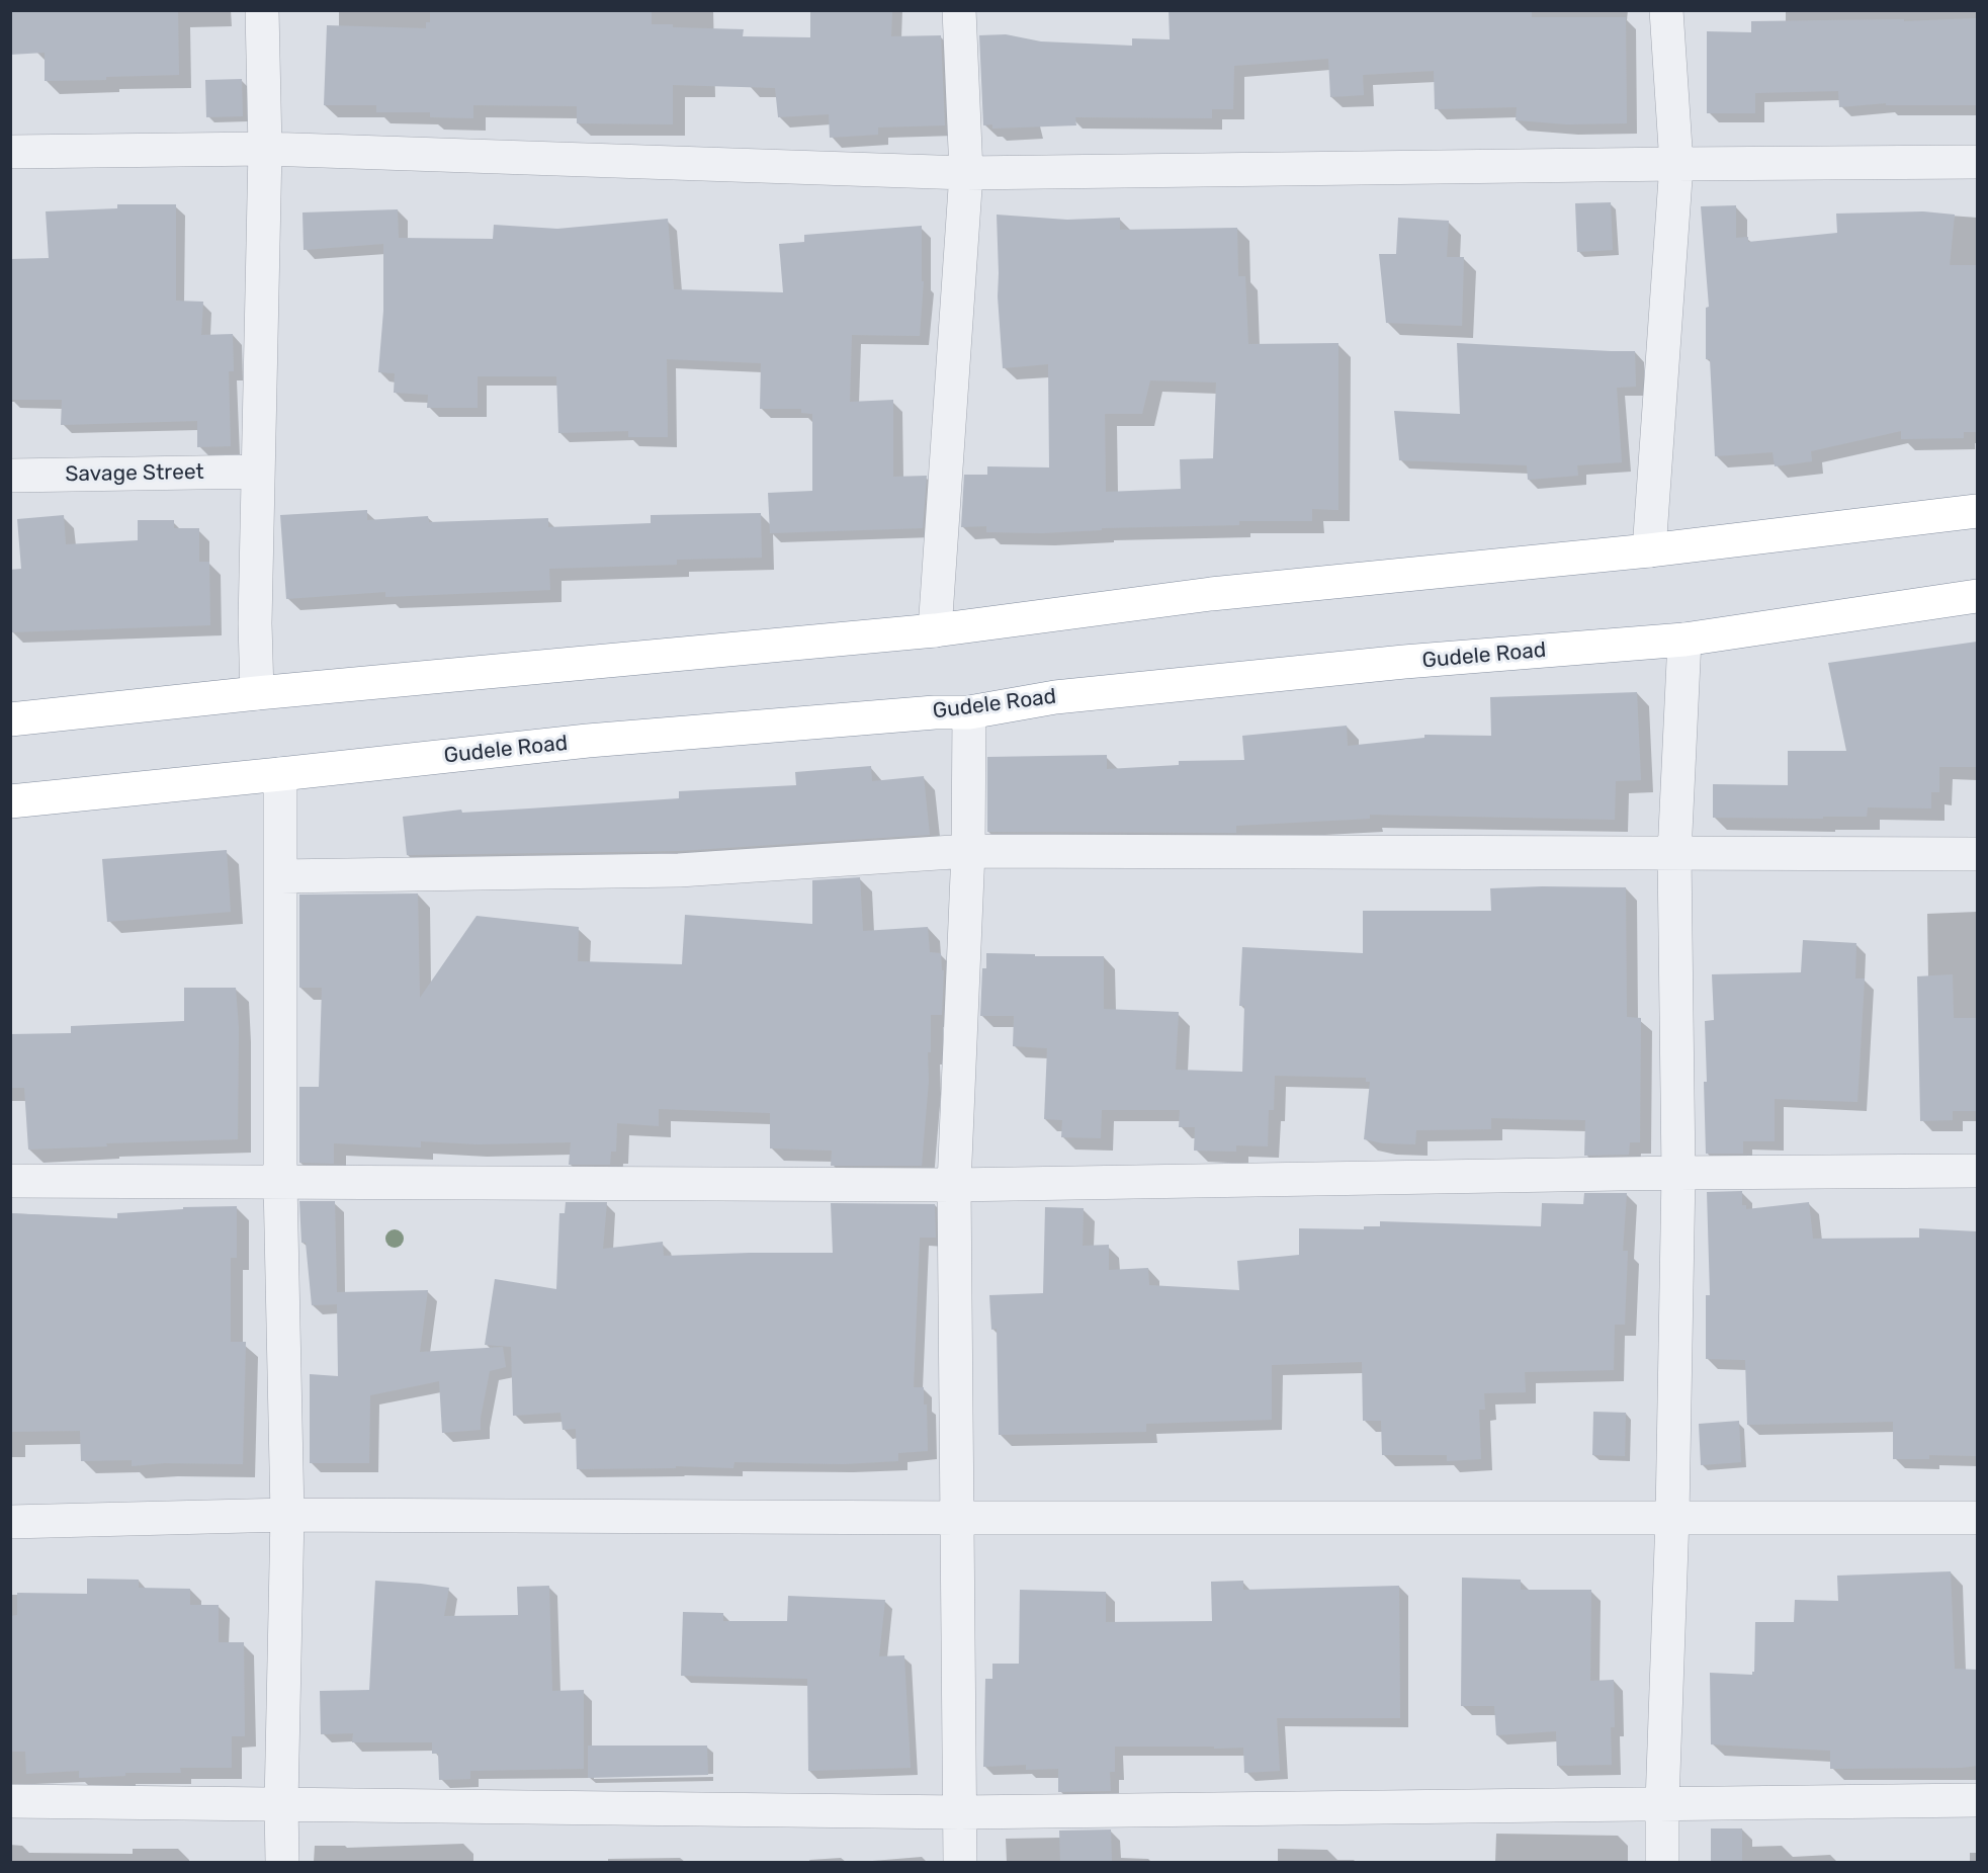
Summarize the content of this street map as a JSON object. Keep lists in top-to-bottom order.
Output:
{
  "streets": {
    "highway": ["Gudele Road"],
    "street": ["Savage Street"]
  }
}
